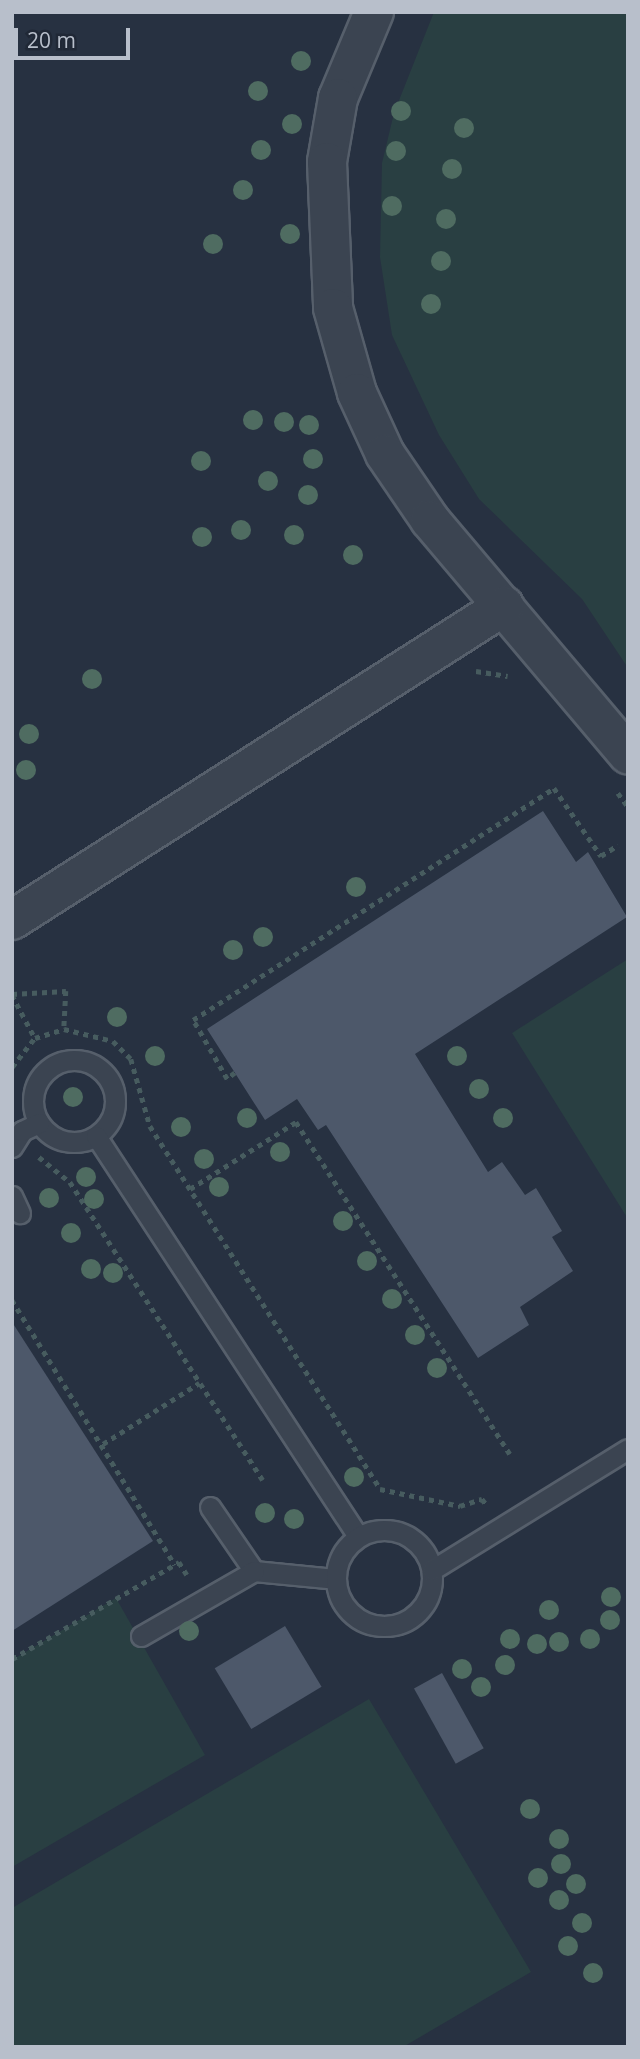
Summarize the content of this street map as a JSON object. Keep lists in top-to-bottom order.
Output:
{
  "scale_bar": "20 m"
}
